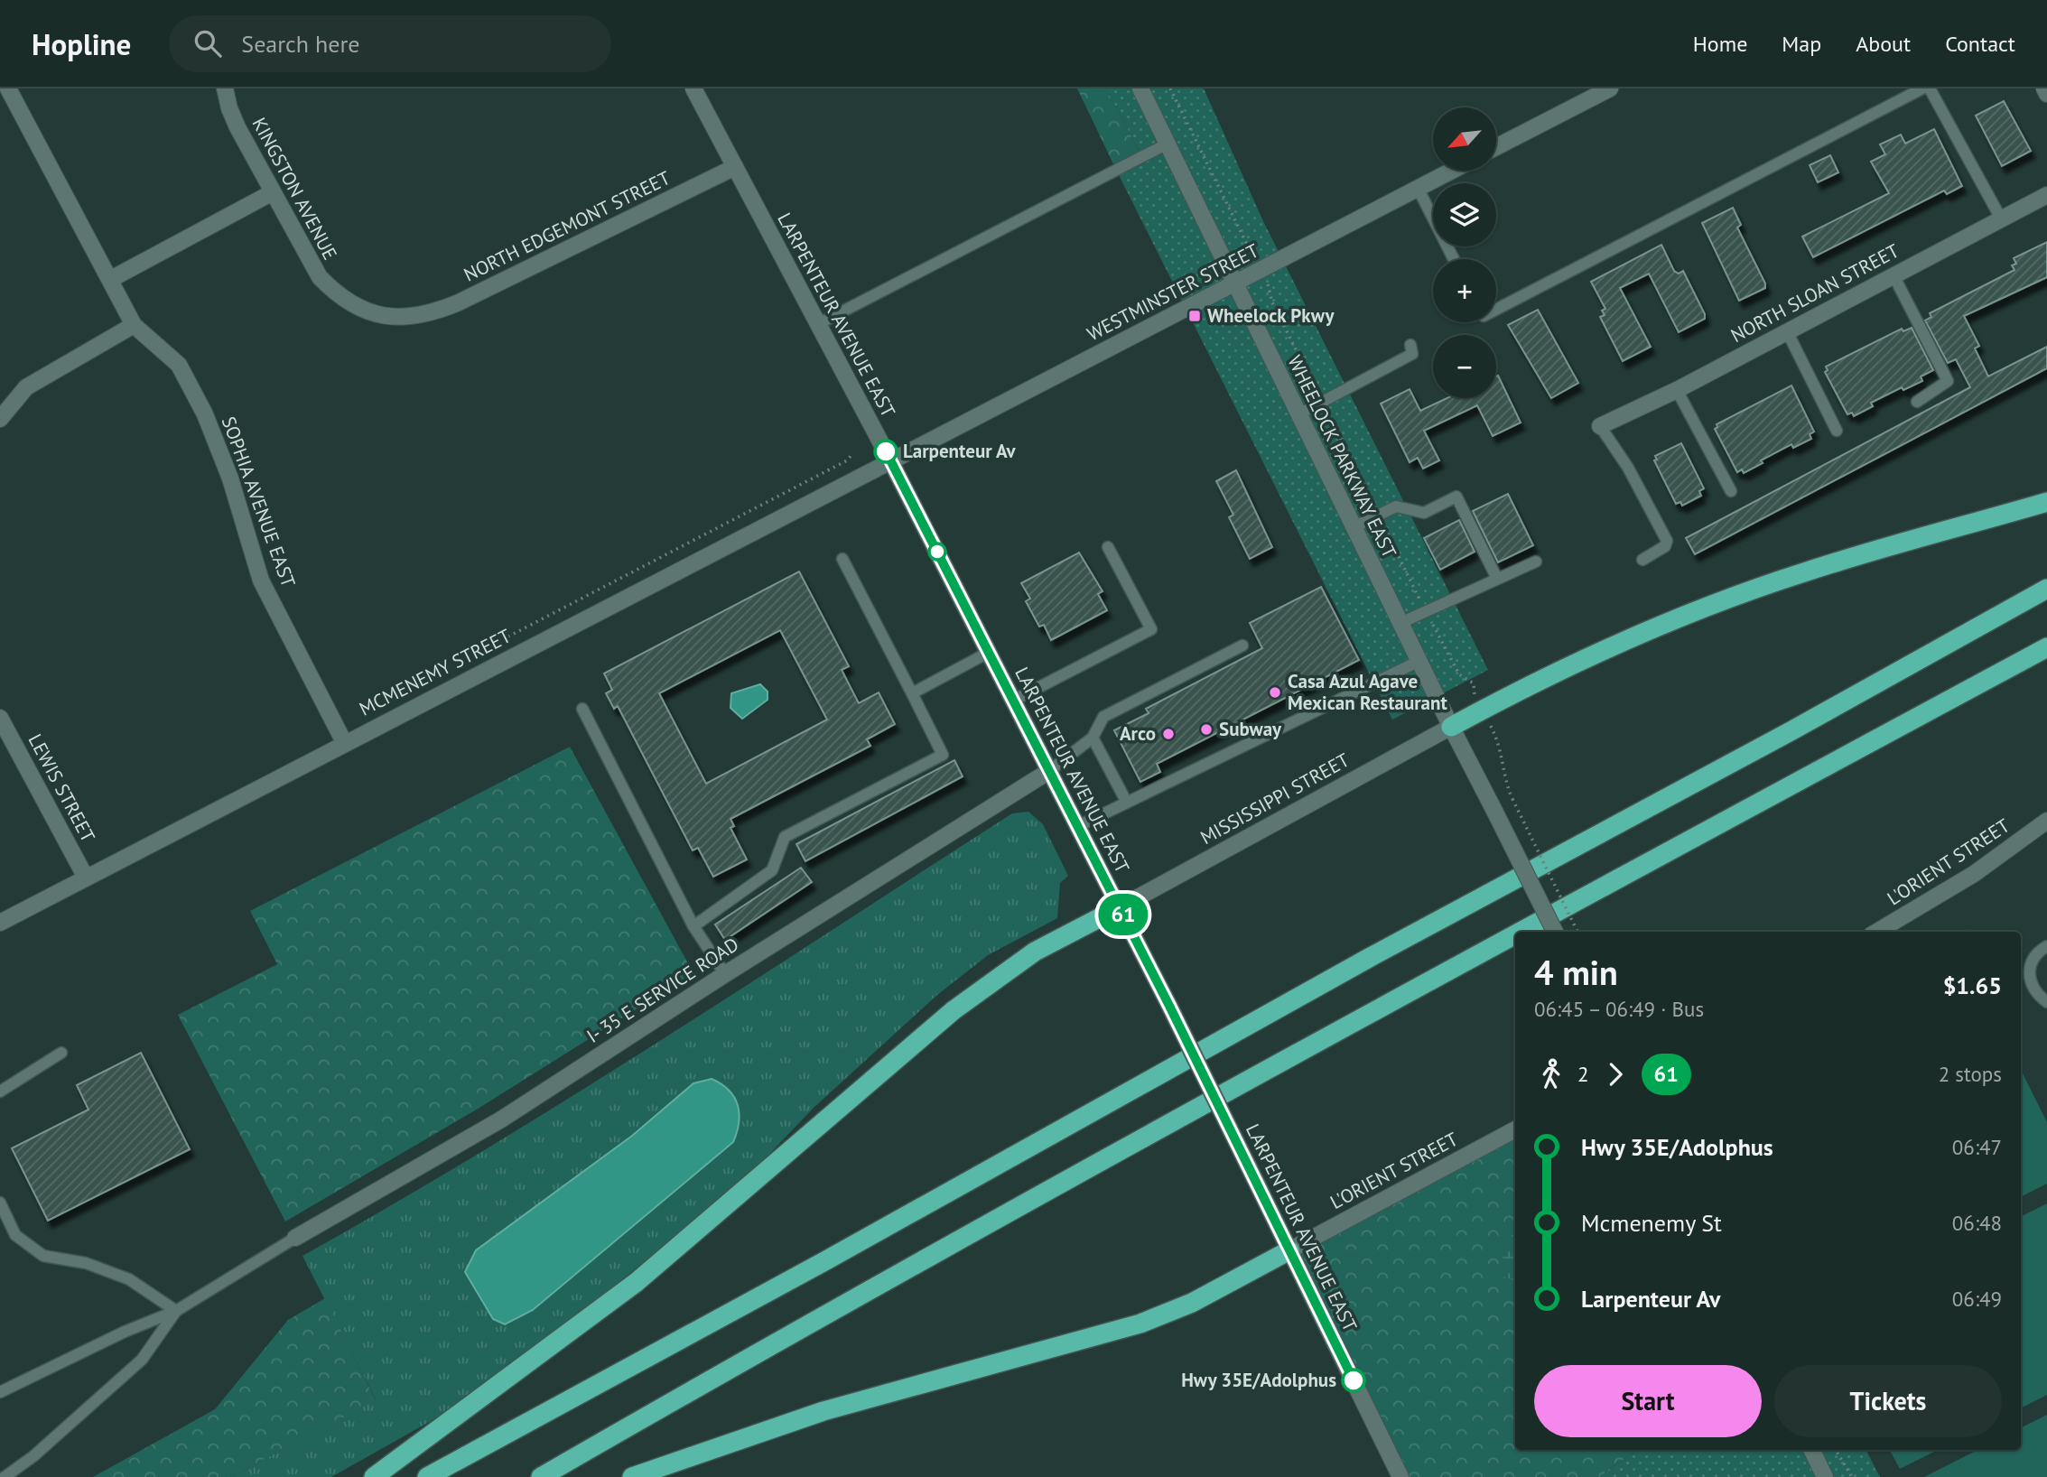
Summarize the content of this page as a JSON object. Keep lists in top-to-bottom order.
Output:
{
  "streets": {
    "street": [
      "KINGSTON AVENUE",
      "NORTH EDGEMONT STREET",
      "WESTMINSTER STREET",
      "NORTH SLOAN STREET",
      "LARPENTEUR AVENUE EAST",
      "WHEELOCK PARKWAY EAST",
      "SOPHIA AVENUE EAST",
      "MCMENEMY STREET",
      "LEWIS STREET",
      "MISSISSIPPI STREET",
      "L'ORIENT STREET",
      "I- 35 E SERVICE ROAD"
    ]
  },
  "crossings": [
    ["KINGSTON AVENUE", "NORTH EDGEMONT STREET"],
    ["NORTH EDGEMONT STREET", "LARPENTEUR AVENUE EAST"],
    ["WESTMINSTER STREET", "LARPENTEUR AVENUE EAST"],
    ["WESTMINSTER STREET", "WHEELOCK PARKWAY EAST"],
    ["WESTMINSTER STREET", "MCMENEMY STREET"],
    ["LARPENTEUR AVENUE EAST", "MCMENEMY STREET"],
    ["LARPENTEUR AVENUE EAST", "MISSISSIPPI STREET"],
    ["LARPENTEUR AVENUE EAST", "L'ORIENT STREET"],
    ["LARPENTEUR AVENUE EAST", "I- 35 E SERVICE ROAD"],
    ["WHEELOCK PARKWAY EAST", "MISSISSIPPI STREET"],
    ["SOPHIA AVENUE EAST", "MCMENEMY STREET"],
    ["MCMENEMY STREET", "LEWIS STREET"]
  ],
  "places": {
    "transit": ["Wheelock Pkwy"],
    "other": [
      "Larpenteur Av",
      "Casa Azul Agave Mexican Restaurant",
      "Subway",
      "Arco",
      "Hwy 35E/Adolphus"
    ]
  },
  "lines": ["bus line 61"],
  "north": "bottom left",
  "page": {
    "header": "Hopline",
    "search": "Search here",
    "nav": [
      "Home",
      "Map",
      "About",
      "Contact"
    ],
    "on_map": "61",
    "map_buttons": ["+", "−"],
    "heading": ["4 min", "06:45 – 06:49 · Bus", "$1.65"],
    "legs": ["2", "61", "2 stops"],
    "list": [
      {
        "name": "Hwy 35E/Adolphus",
        "value": "06:47"
      },
      {
        "name": "Mcmenemy St",
        "value": "06:48"
      },
      {
        "name": "Larpenteur Av",
        "value": "06:49"
      }
    ],
    "buttons": ["Start", "Tickets"]
  }
}
